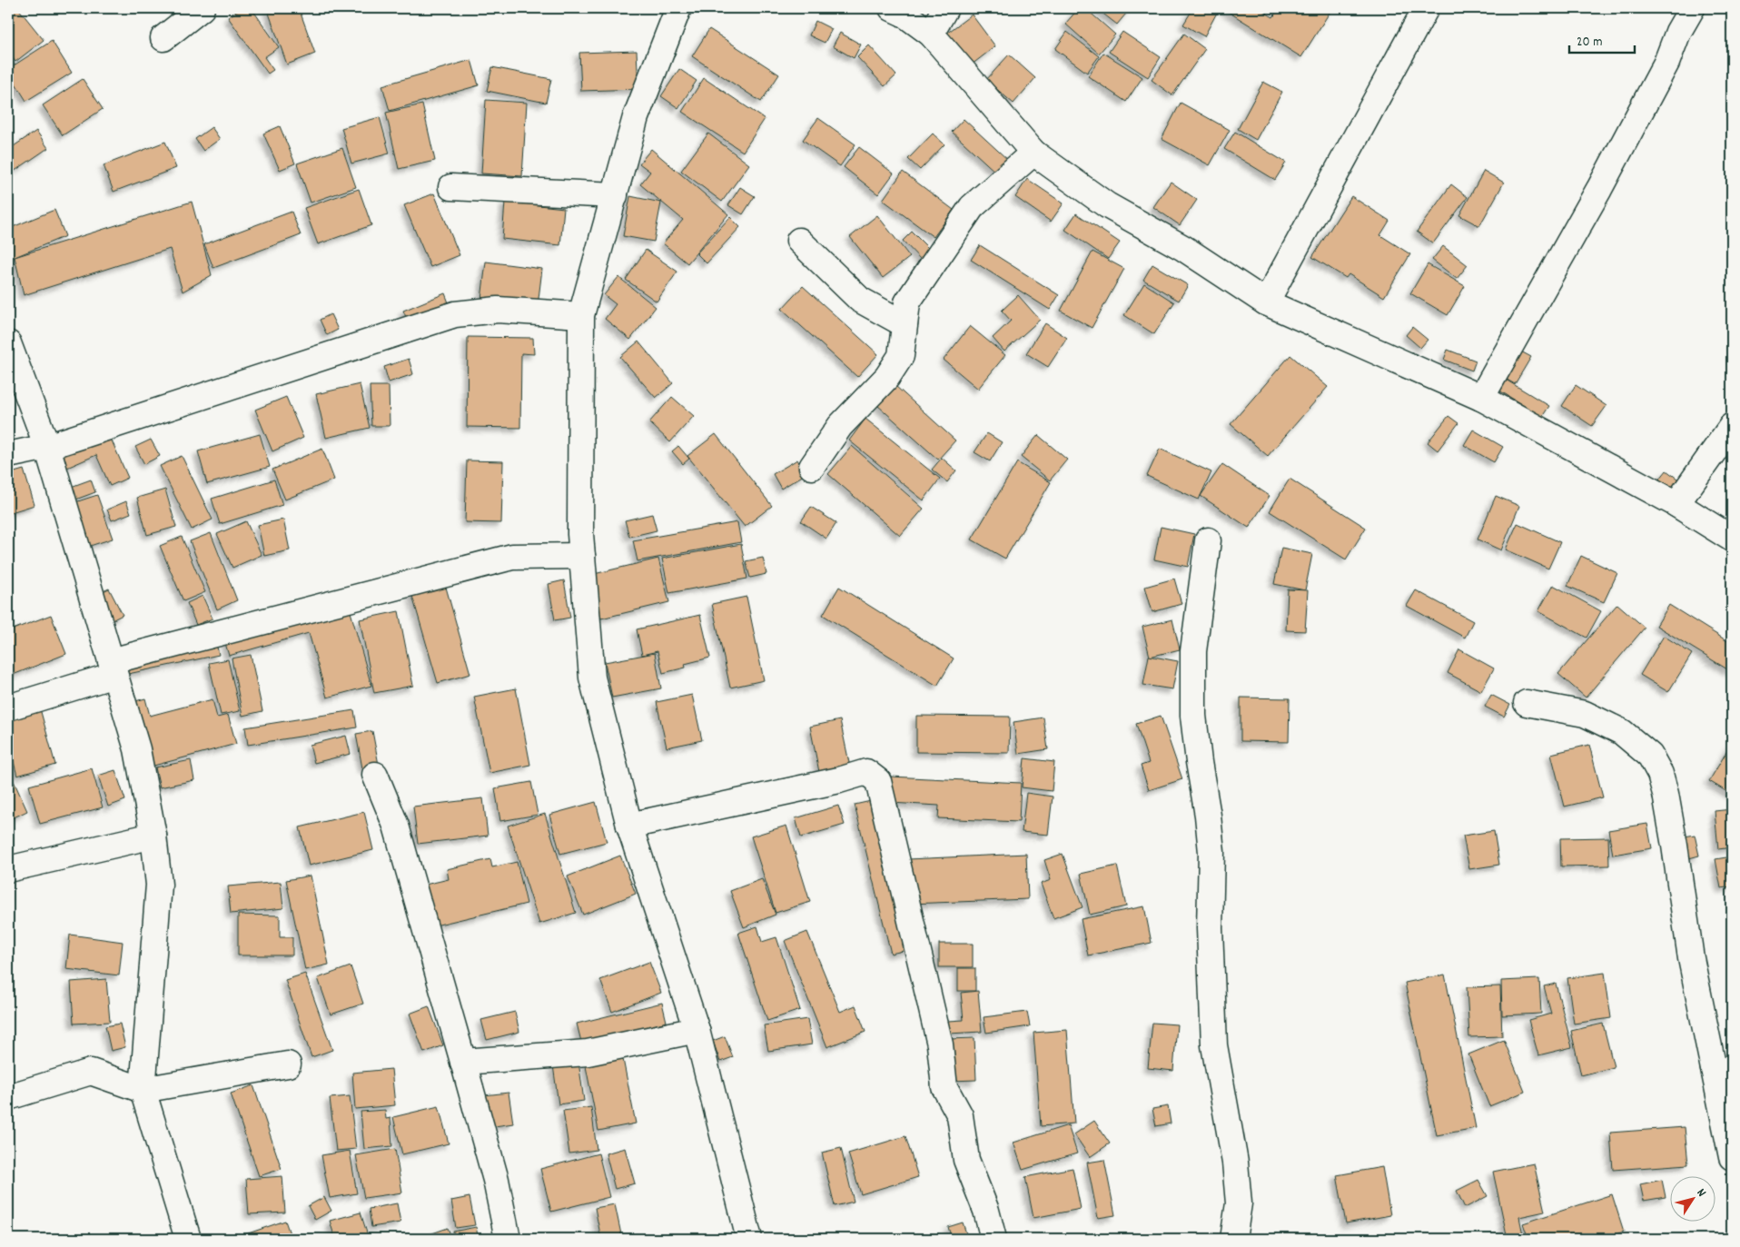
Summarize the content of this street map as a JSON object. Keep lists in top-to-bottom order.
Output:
{
  "scale_bar": "20 m",
  "north": "top right"
}
